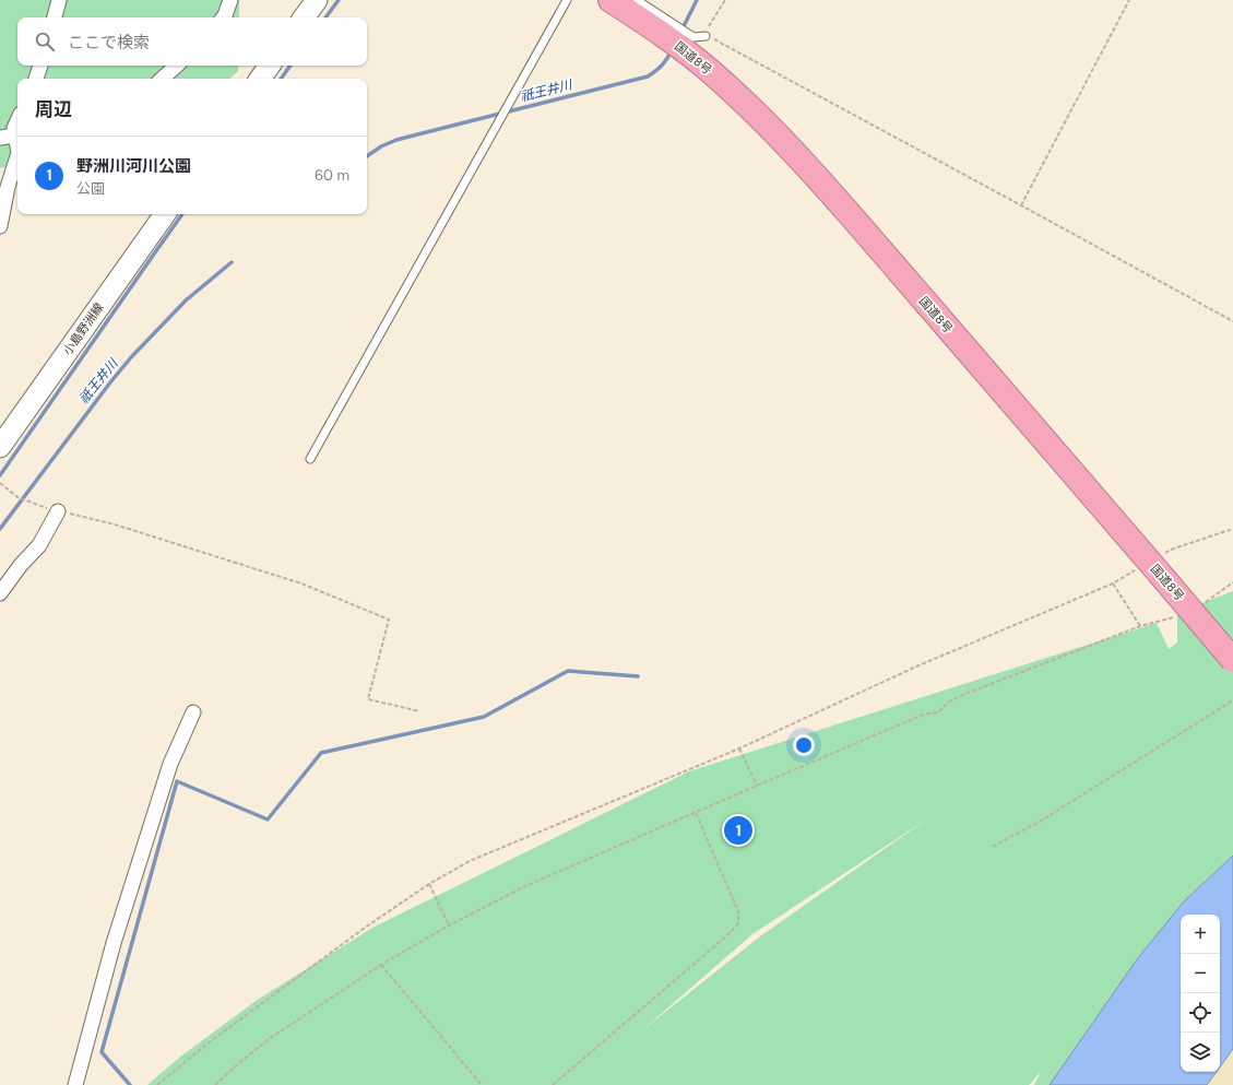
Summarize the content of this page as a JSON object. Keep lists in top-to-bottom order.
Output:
{
  "streets": {
    "highway": ["国道8号"],
    "main road": ["小島野洲線"]
  },
  "water": ["祇王井川"],
  "page": {
    "search": "ここで検索",
    "heading": "周辺",
    "list": [
      {
        "mark": "1",
        "name": "野洲川河川公園",
        "note": "公園",
        "value": "60 m"
      }
    ],
    "pins": "1",
    "map_buttons": ["+", "−"]
  }
}
